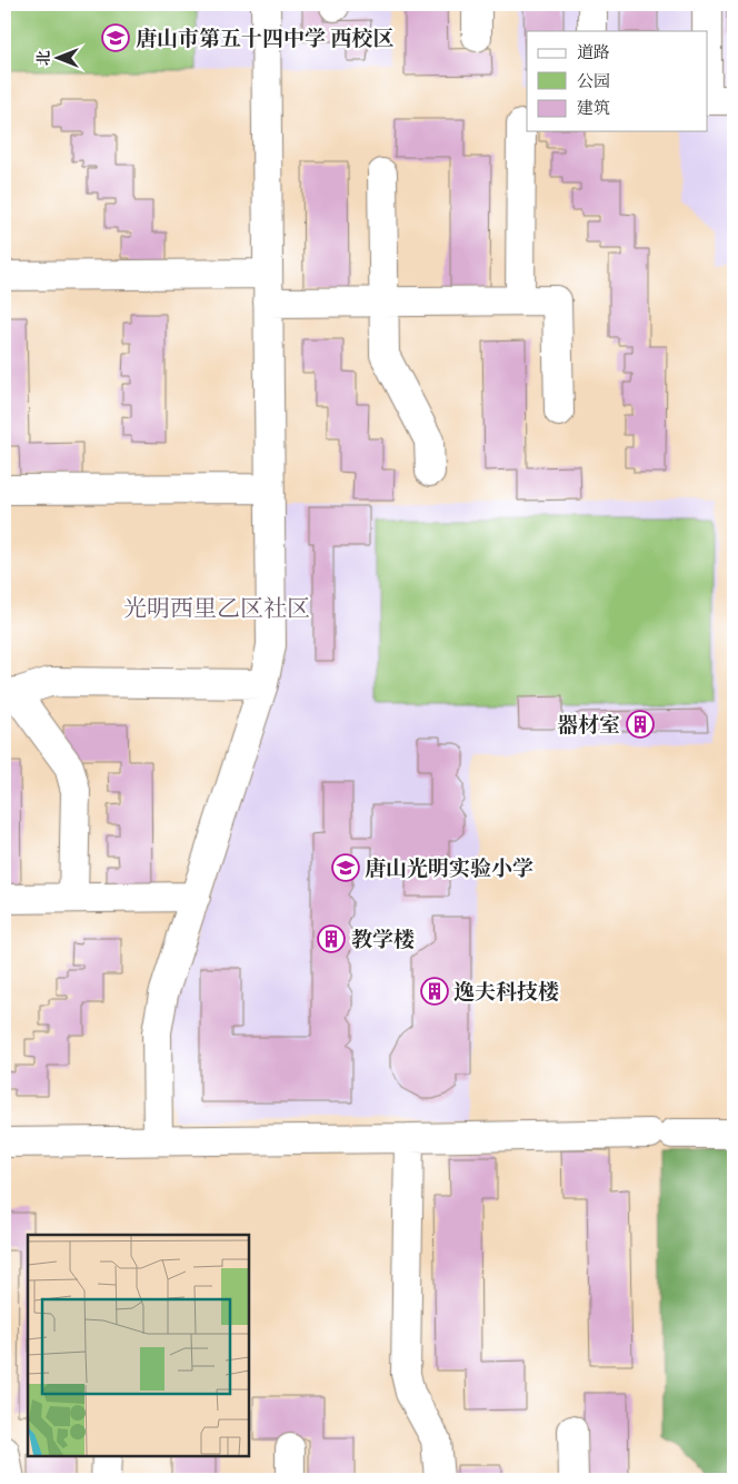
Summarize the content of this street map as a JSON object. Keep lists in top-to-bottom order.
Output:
{
  "districts": ["光明西里乙区社区"],
  "places": {
    "school or university": ["唐山市第五十四中学 西校区", "唐山光明实验小学"],
    "building": ["器材室", "教学楼", "逸夫科技楼"]
  },
  "legend": ["道路", "公园", "建筑"],
  "north": "left"
}
